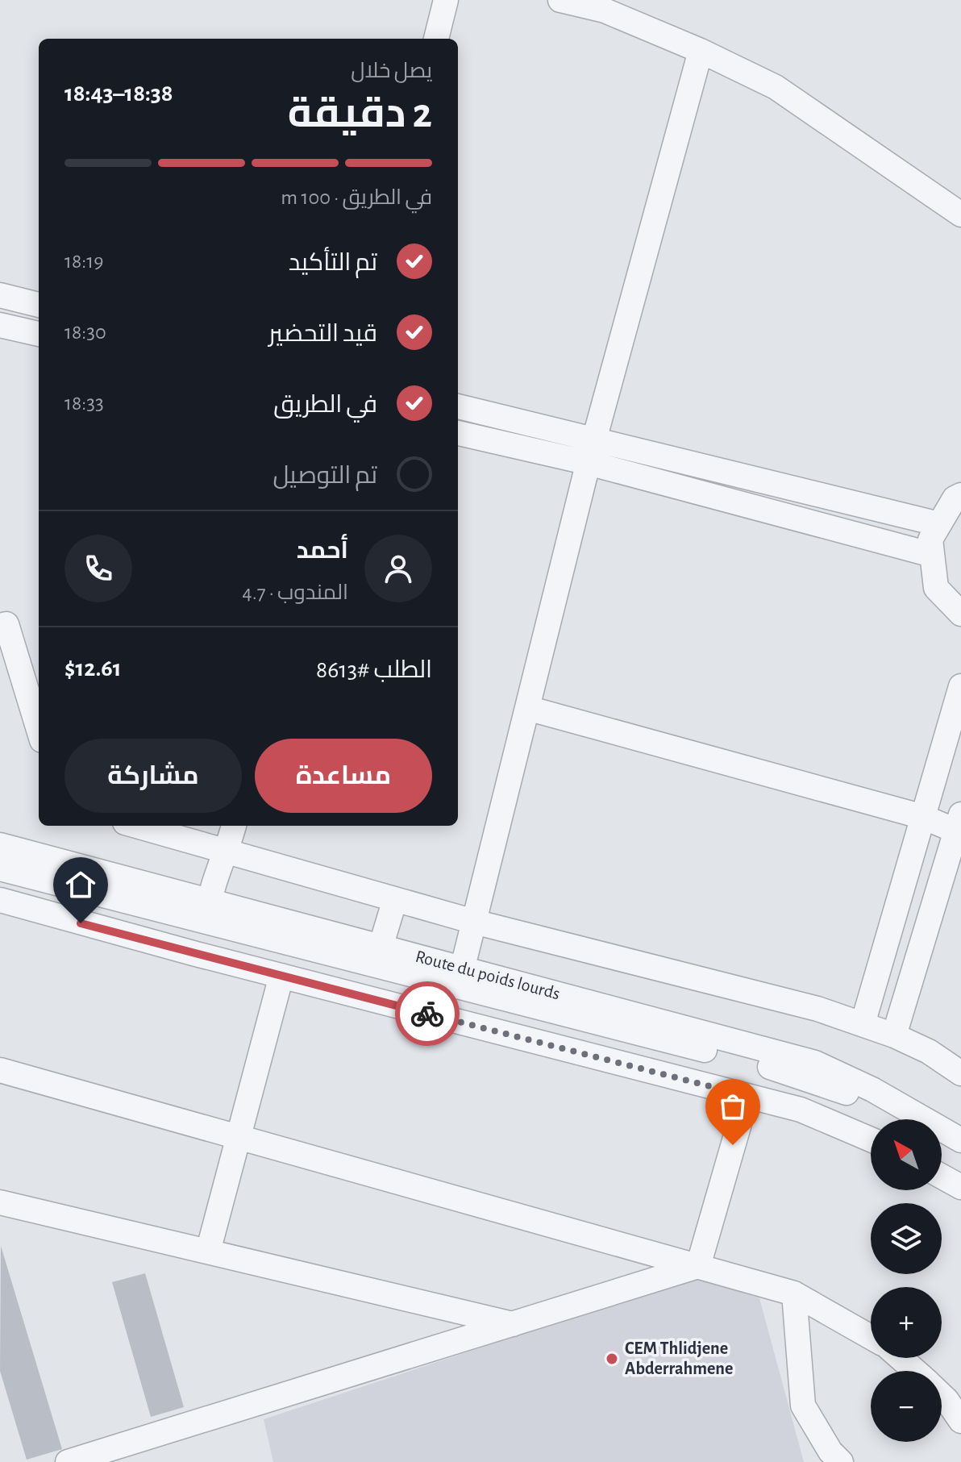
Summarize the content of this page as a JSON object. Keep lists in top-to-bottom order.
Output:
{
  "places": ["CEM Thlidjene Abderrahmene"],
  "north": "top left",
  "page": {
    "heading": ["2 دقيقة", "يصل خلال", "18:38–18:43"],
    "panel": [
      "أحمد",
      "المندوب · 4.7",
      "الطلب #8613",
      "$12.61"
    ],
    "bar": "في الطريق · 100 m",
    "list": [
      ["تم التأكيد", "18:19"],
      ["قيد التحضير", "18:30"],
      ["في الطريق", "18:33"],
      "تم التوصيل"
    ],
    "buttons": ["مساعدة", "مشاركة"],
    "map_buttons": ["+", "−"]
  }
}
